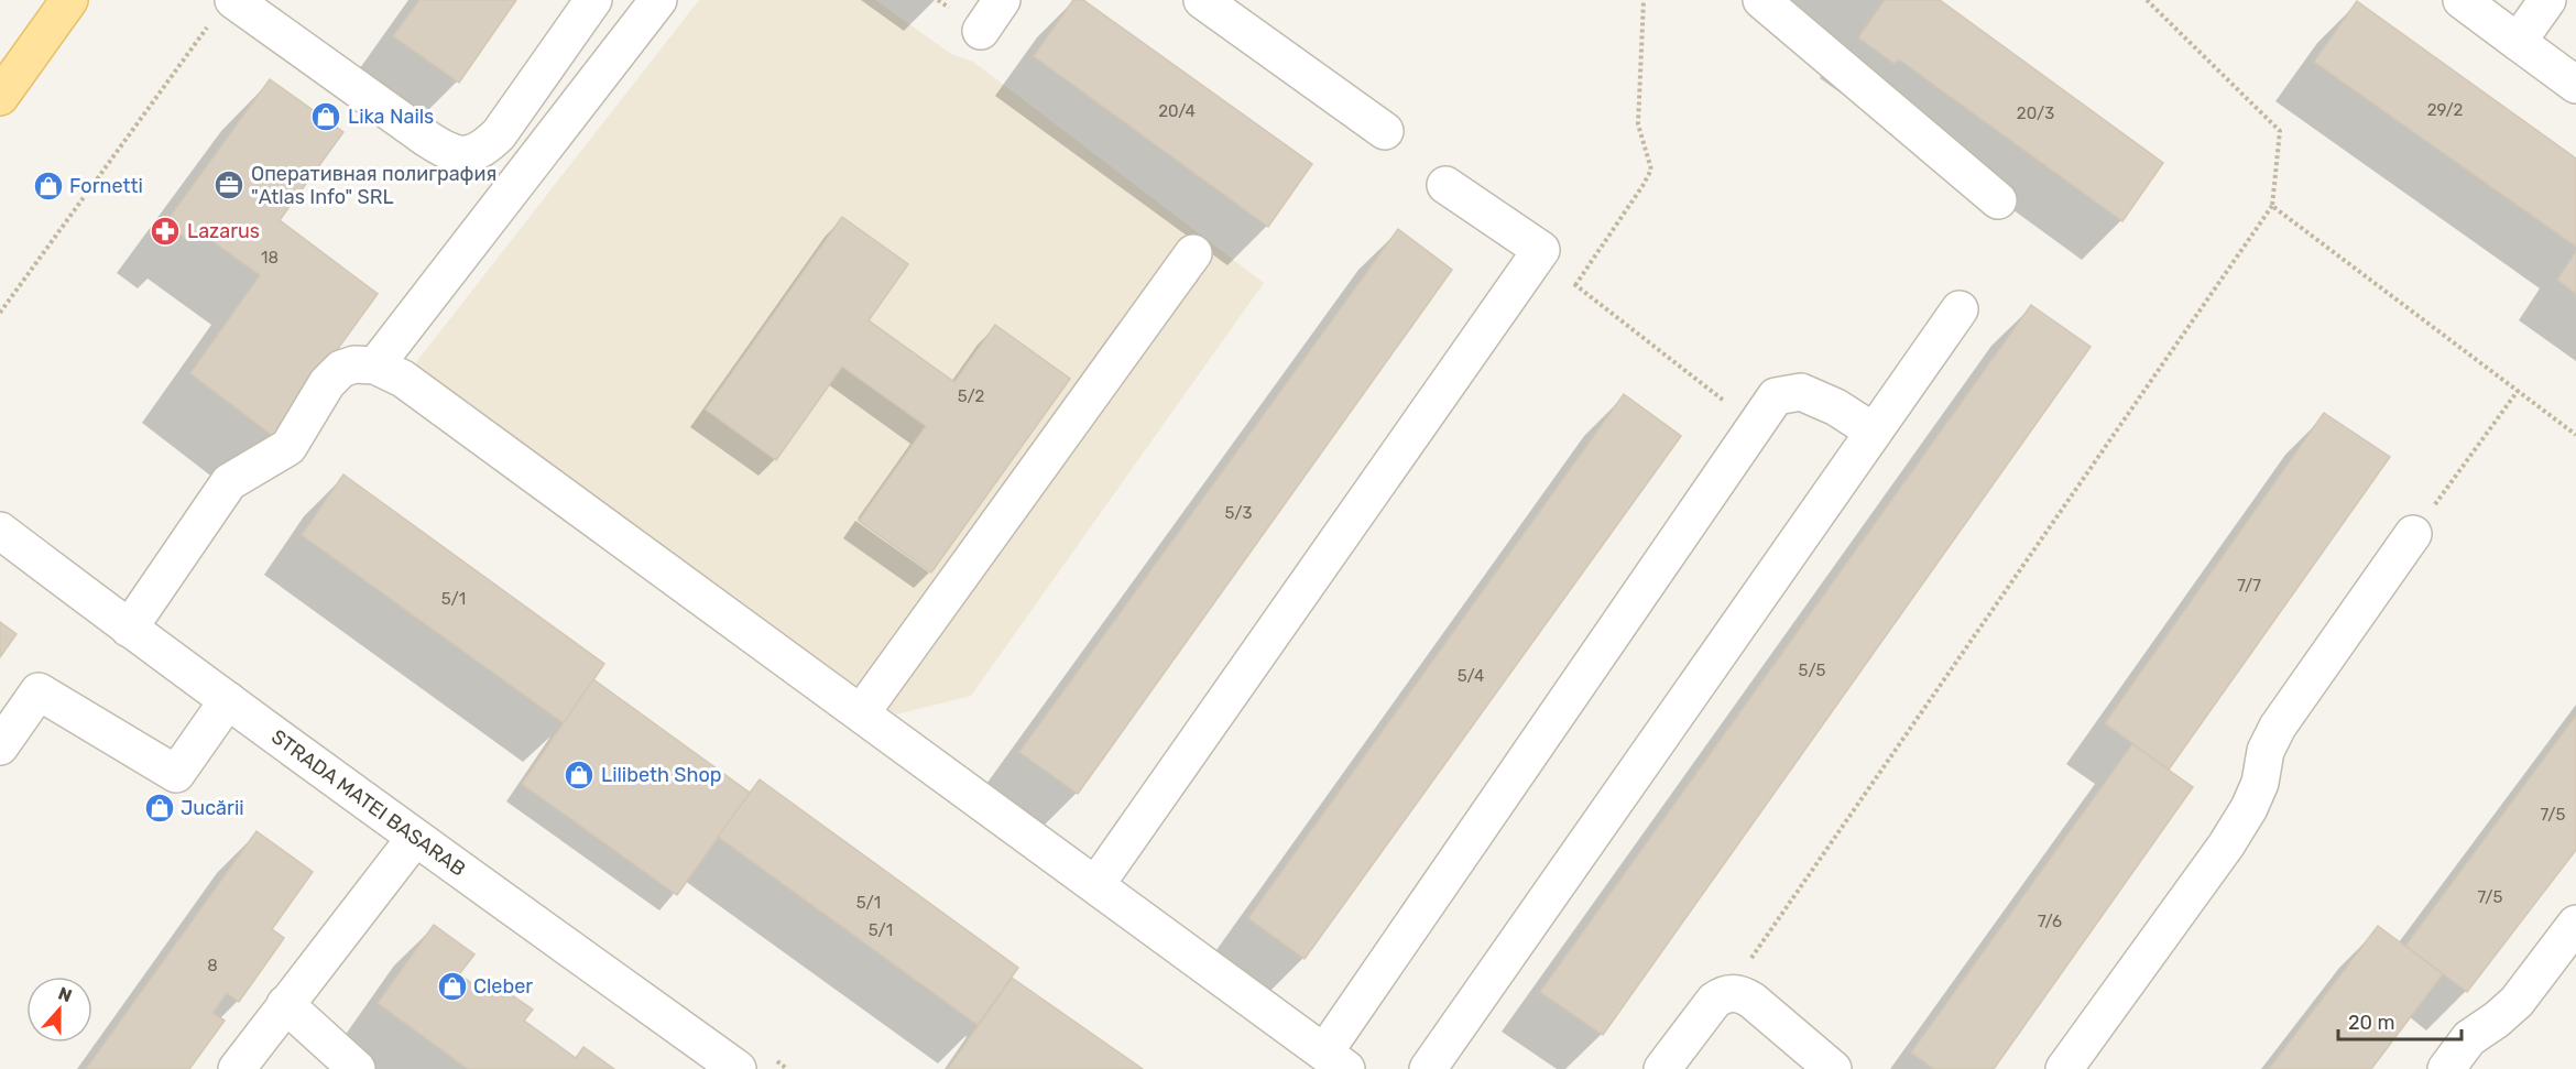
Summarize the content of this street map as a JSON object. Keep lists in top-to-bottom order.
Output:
{
  "streets": {
    "street": ["STRADA MATEI BASARAB"]
  },
  "places": {
    "shop": [
      "Lika Nails",
      "Fornetti",
      "Lilibeth Shop",
      "Jucării",
      "Cleber"
    ],
    "office": ["Оперативная полиграфия \"Atlas Info\" SRL"],
    "pharmacy": ["Lazarus"]
  },
  "house_numbers": [
    "29/2",
    "20/4",
    "20/3",
    "18",
    "5/2",
    "5/3",
    "7/7",
    "5/1",
    "5/5",
    "5/4",
    "7/5",
    "7/5",
    "5/1",
    "7/6",
    "5/1",
    "8"
  ],
  "scale_bar": "20 m",
  "north": "top"
}
